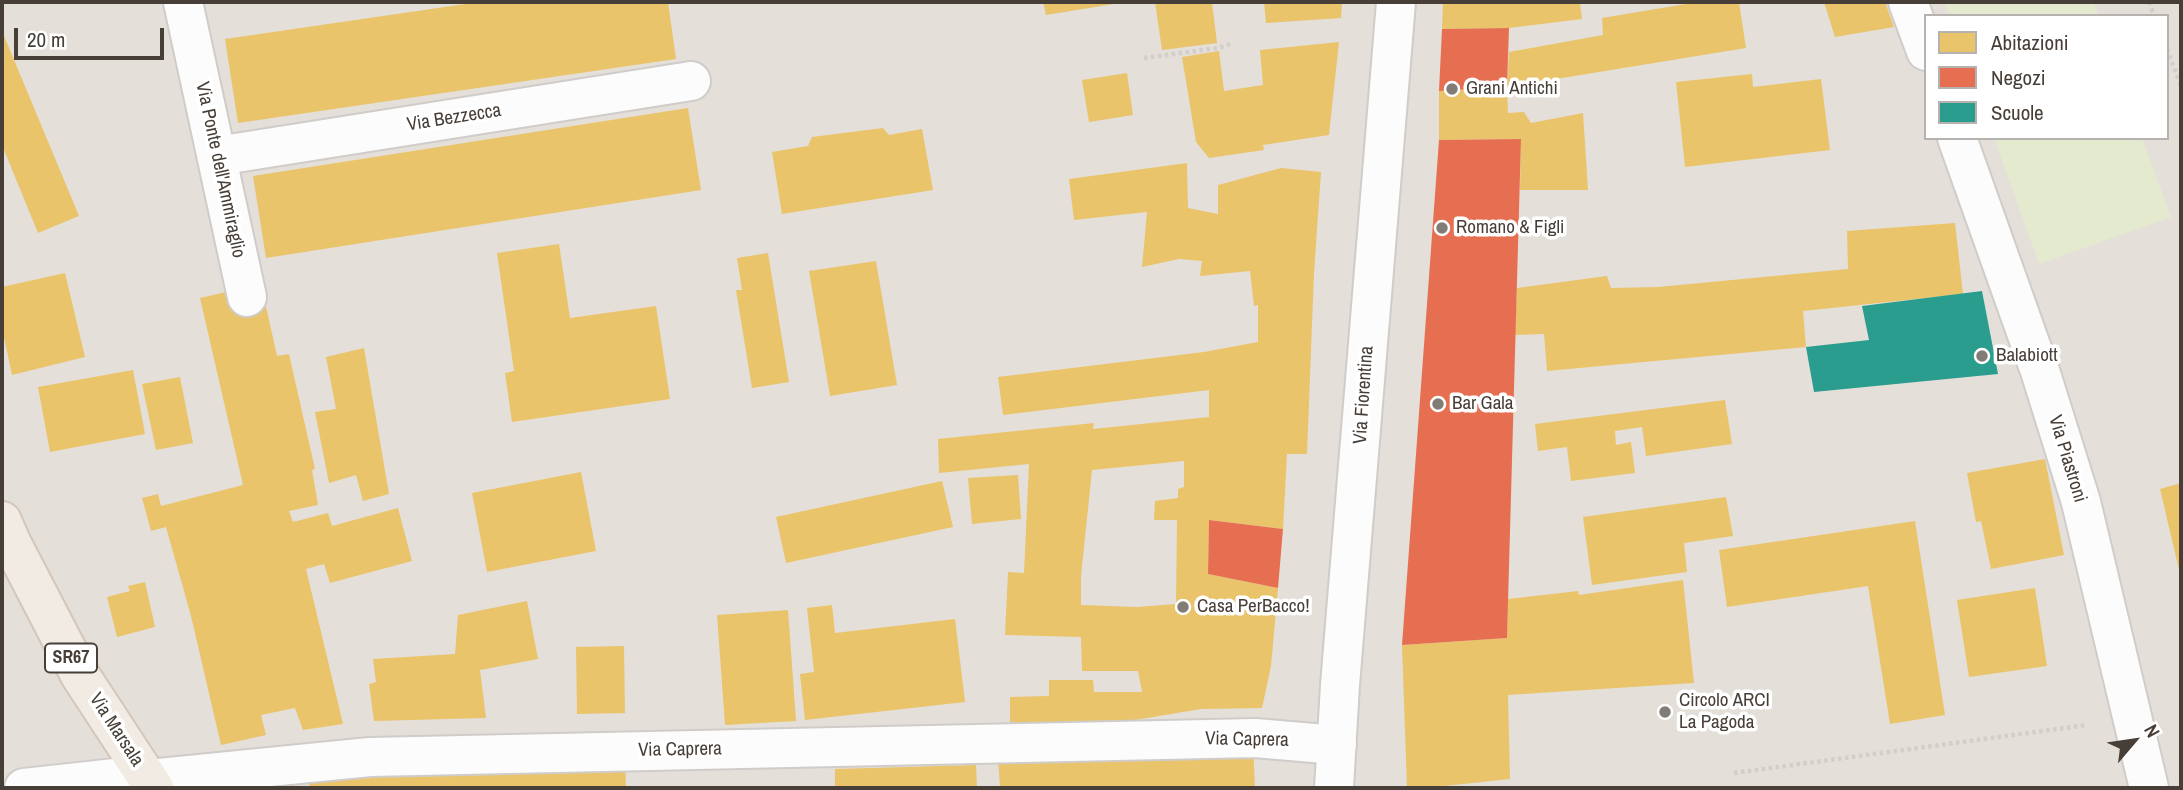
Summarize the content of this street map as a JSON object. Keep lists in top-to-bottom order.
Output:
{
  "streets": {
    "main road": ["SR67", "Via Marsala"],
    "street": [
      "Via Bezzecca",
      "Via Ponte dell'Ammiraglio",
      "Via Fiorentina",
      "Via Piastroni",
      "Via Caprera"
    ]
  },
  "crossings": [
    ["Via Bezzecca", "Via Ponte dell'Ammiraglio"],
    ["Via Fiorentina", "Via Caprera"],
    ["Via Marsala", "Via Caprera"]
  ],
  "places": [
    "Grani Antichi",
    "Romano & Figli",
    "Balabiott",
    "Bar Gala",
    "Casa PerBacco!",
    "Circolo ARCI La Pagoda"
  ],
  "legend": ["Abitazioni", "Negozi", "Scuole"],
  "scale_bar": "20 m",
  "north": "top right"
}
